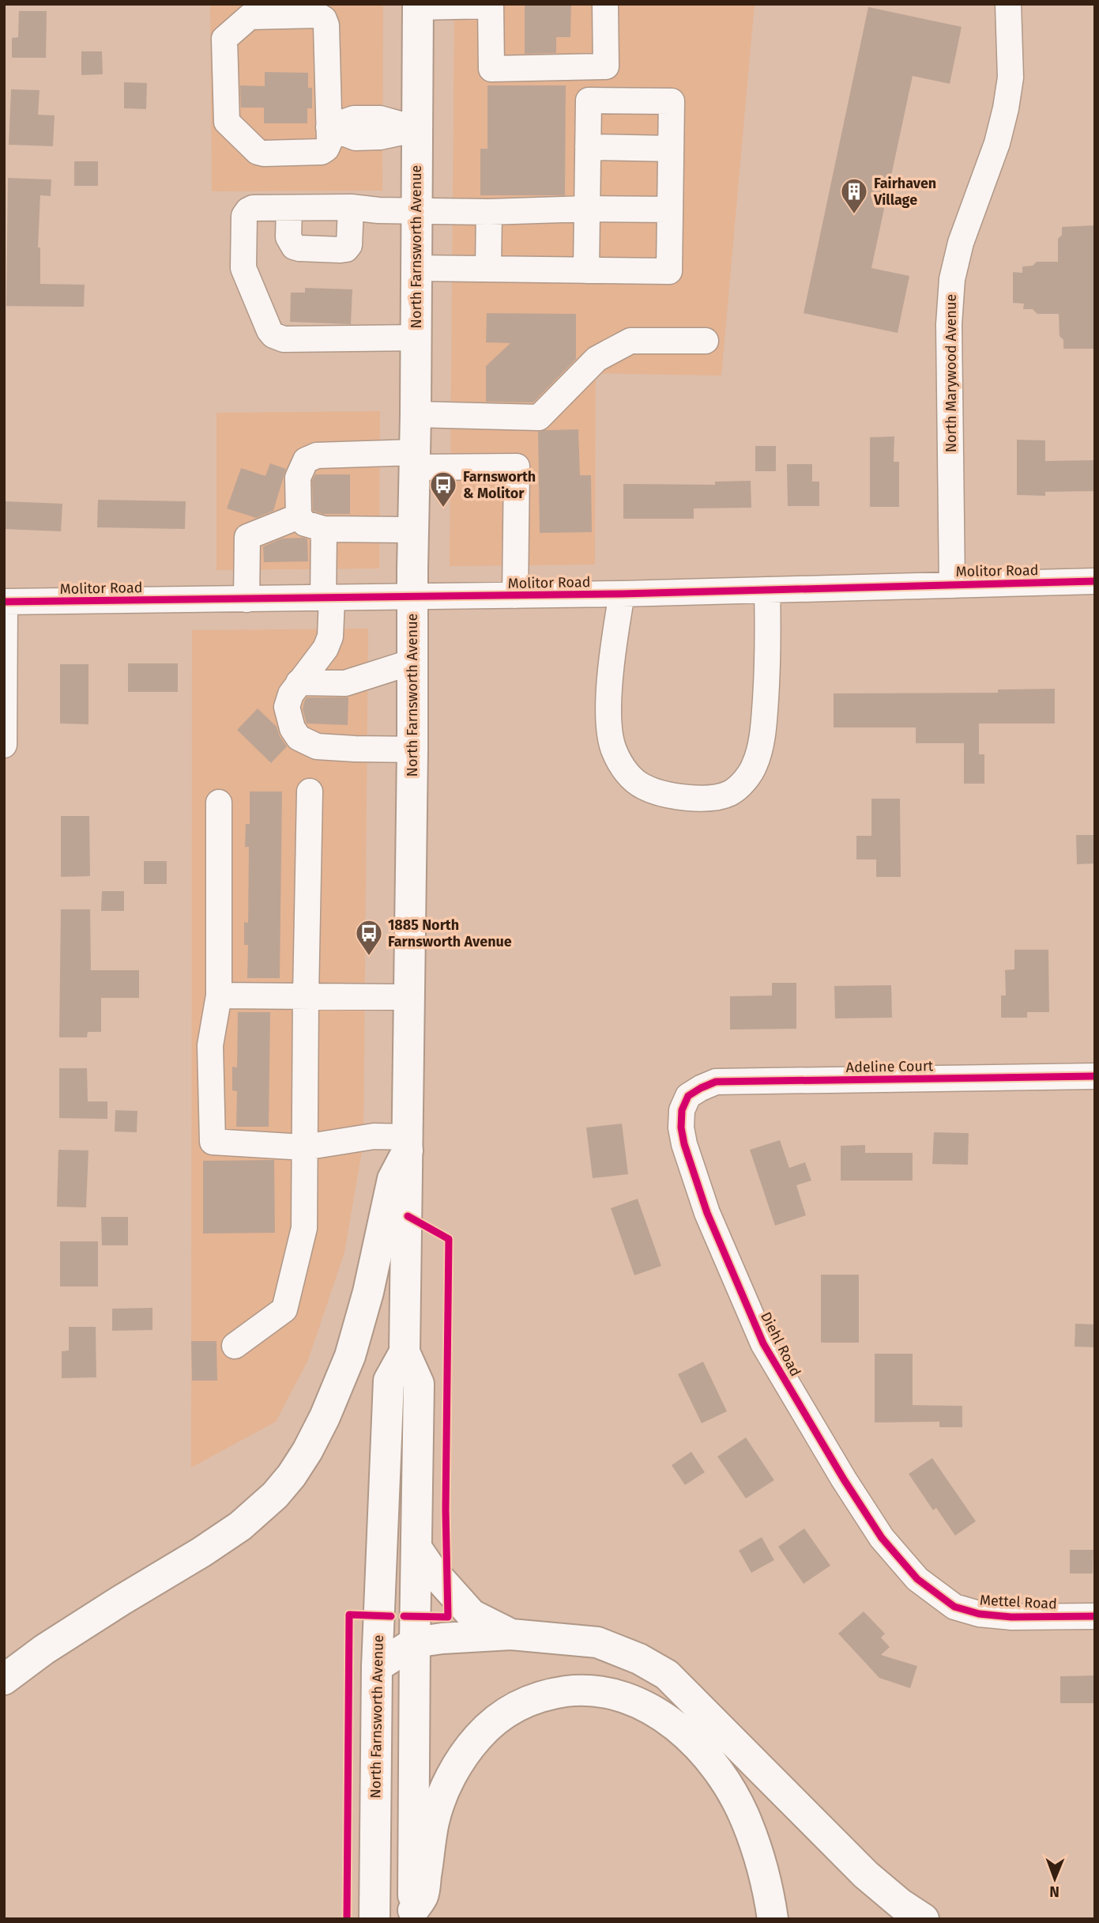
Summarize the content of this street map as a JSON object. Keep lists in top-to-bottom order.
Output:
{
  "streets": {
    "main road": ["North Farnsworth Avenue"],
    "street": [
      "North Marywood Avenue",
      "Molitor Road",
      "Adeline Court",
      "Diehl Road",
      "Mettel Road"
    ]
  },
  "crossings": [
    ["North Farnsworth Avenue", "Molitor Road"],
    ["North Marywood Avenue", "Molitor Road"],
    ["Adeline Court", "Diehl Road"],
    ["Diehl Road", "Mettel Road"]
  ],
  "places": {
    "building": ["Fairhaven Village"],
    "bus stop": ["Farnsworth & Molitor", "1885 North Farnsworth Avenue"]
  },
  "north": "bottom"
}
